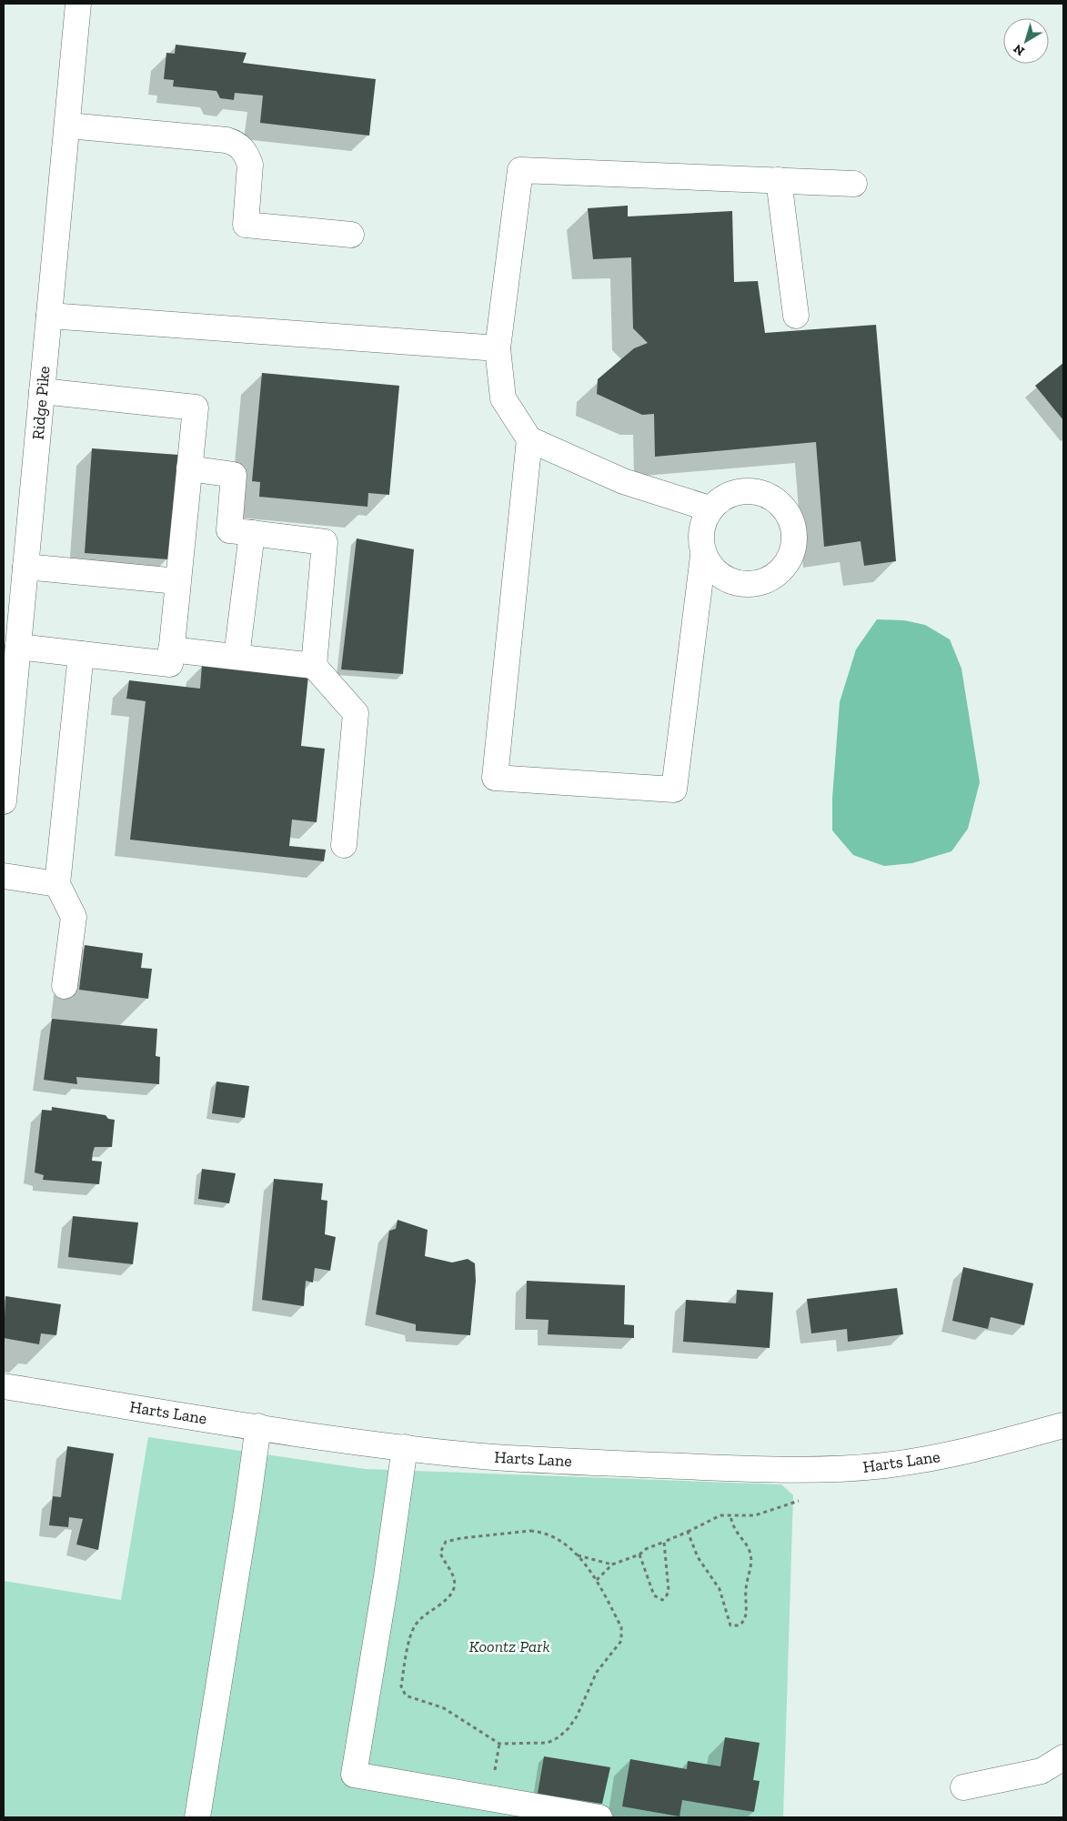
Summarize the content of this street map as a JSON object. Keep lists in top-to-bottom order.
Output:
{
  "streets": {
    "street": ["Ridge Pike", "Harts Lane"]
  },
  "parks": ["Koontz Park"],
  "north": "bottom left"
}
